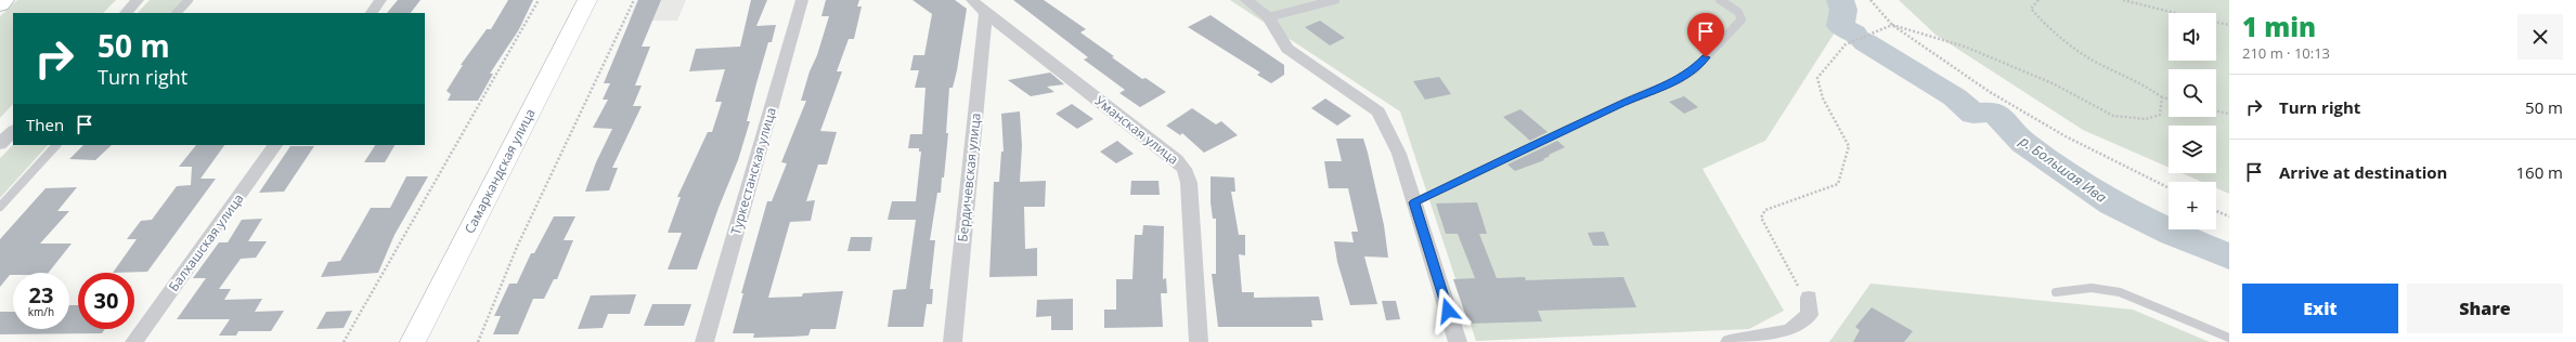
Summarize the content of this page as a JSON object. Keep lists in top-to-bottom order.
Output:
{
  "streets": {
    "street": [
      "Уманская улица",
      "Самаркандская улица",
      "Туркестанская улица",
      "Бердичевская улица",
      "Балхашская улица"
    ]
  },
  "crossings": [
    ["Уманская улица", "Бердичевская улица"]
  ],
  "water": ["р. Большая Ива"],
  "page": {
    "heading": ["1 min", "210 m · 10:13"],
    "map_buttons": "+",
    "turn": ["50 m", "Turn right"],
    "list": [
      {
        "name": "Turn right",
        "value": "50 m"
      },
      {
        "name": "Arrive at destination",
        "value": "160 m"
      }
    ],
    "then": "Then",
    "speed": "23 km/h",
    "limit": "30",
    "buttons": ["Exit", "Share"]
  }
}
